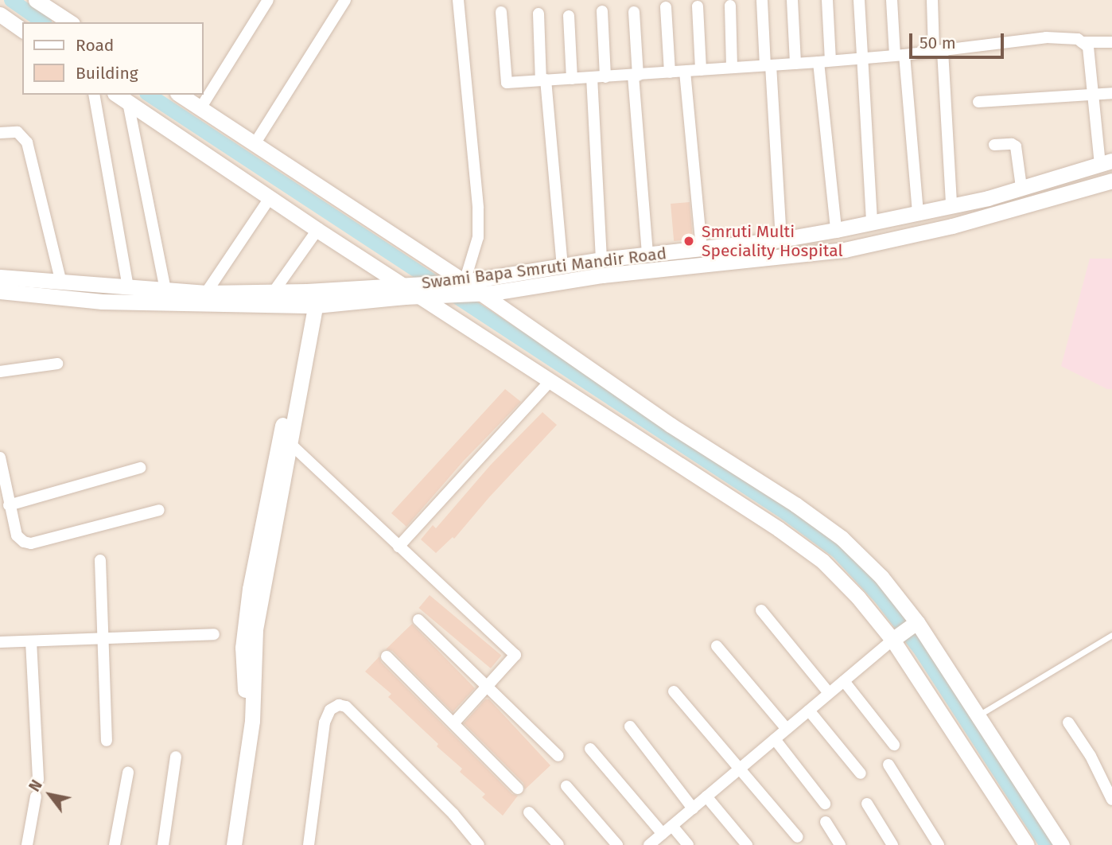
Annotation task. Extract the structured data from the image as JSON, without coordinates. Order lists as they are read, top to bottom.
{
  "streets": {
    "street": ["Swami Bapa Smruti Mandir Road"]
  },
  "places": ["Smruti Multi Speciality Hospital"],
  "legend": ["Road", "Building"],
  "scale_bar": "50 m",
  "north": "top left"
}
